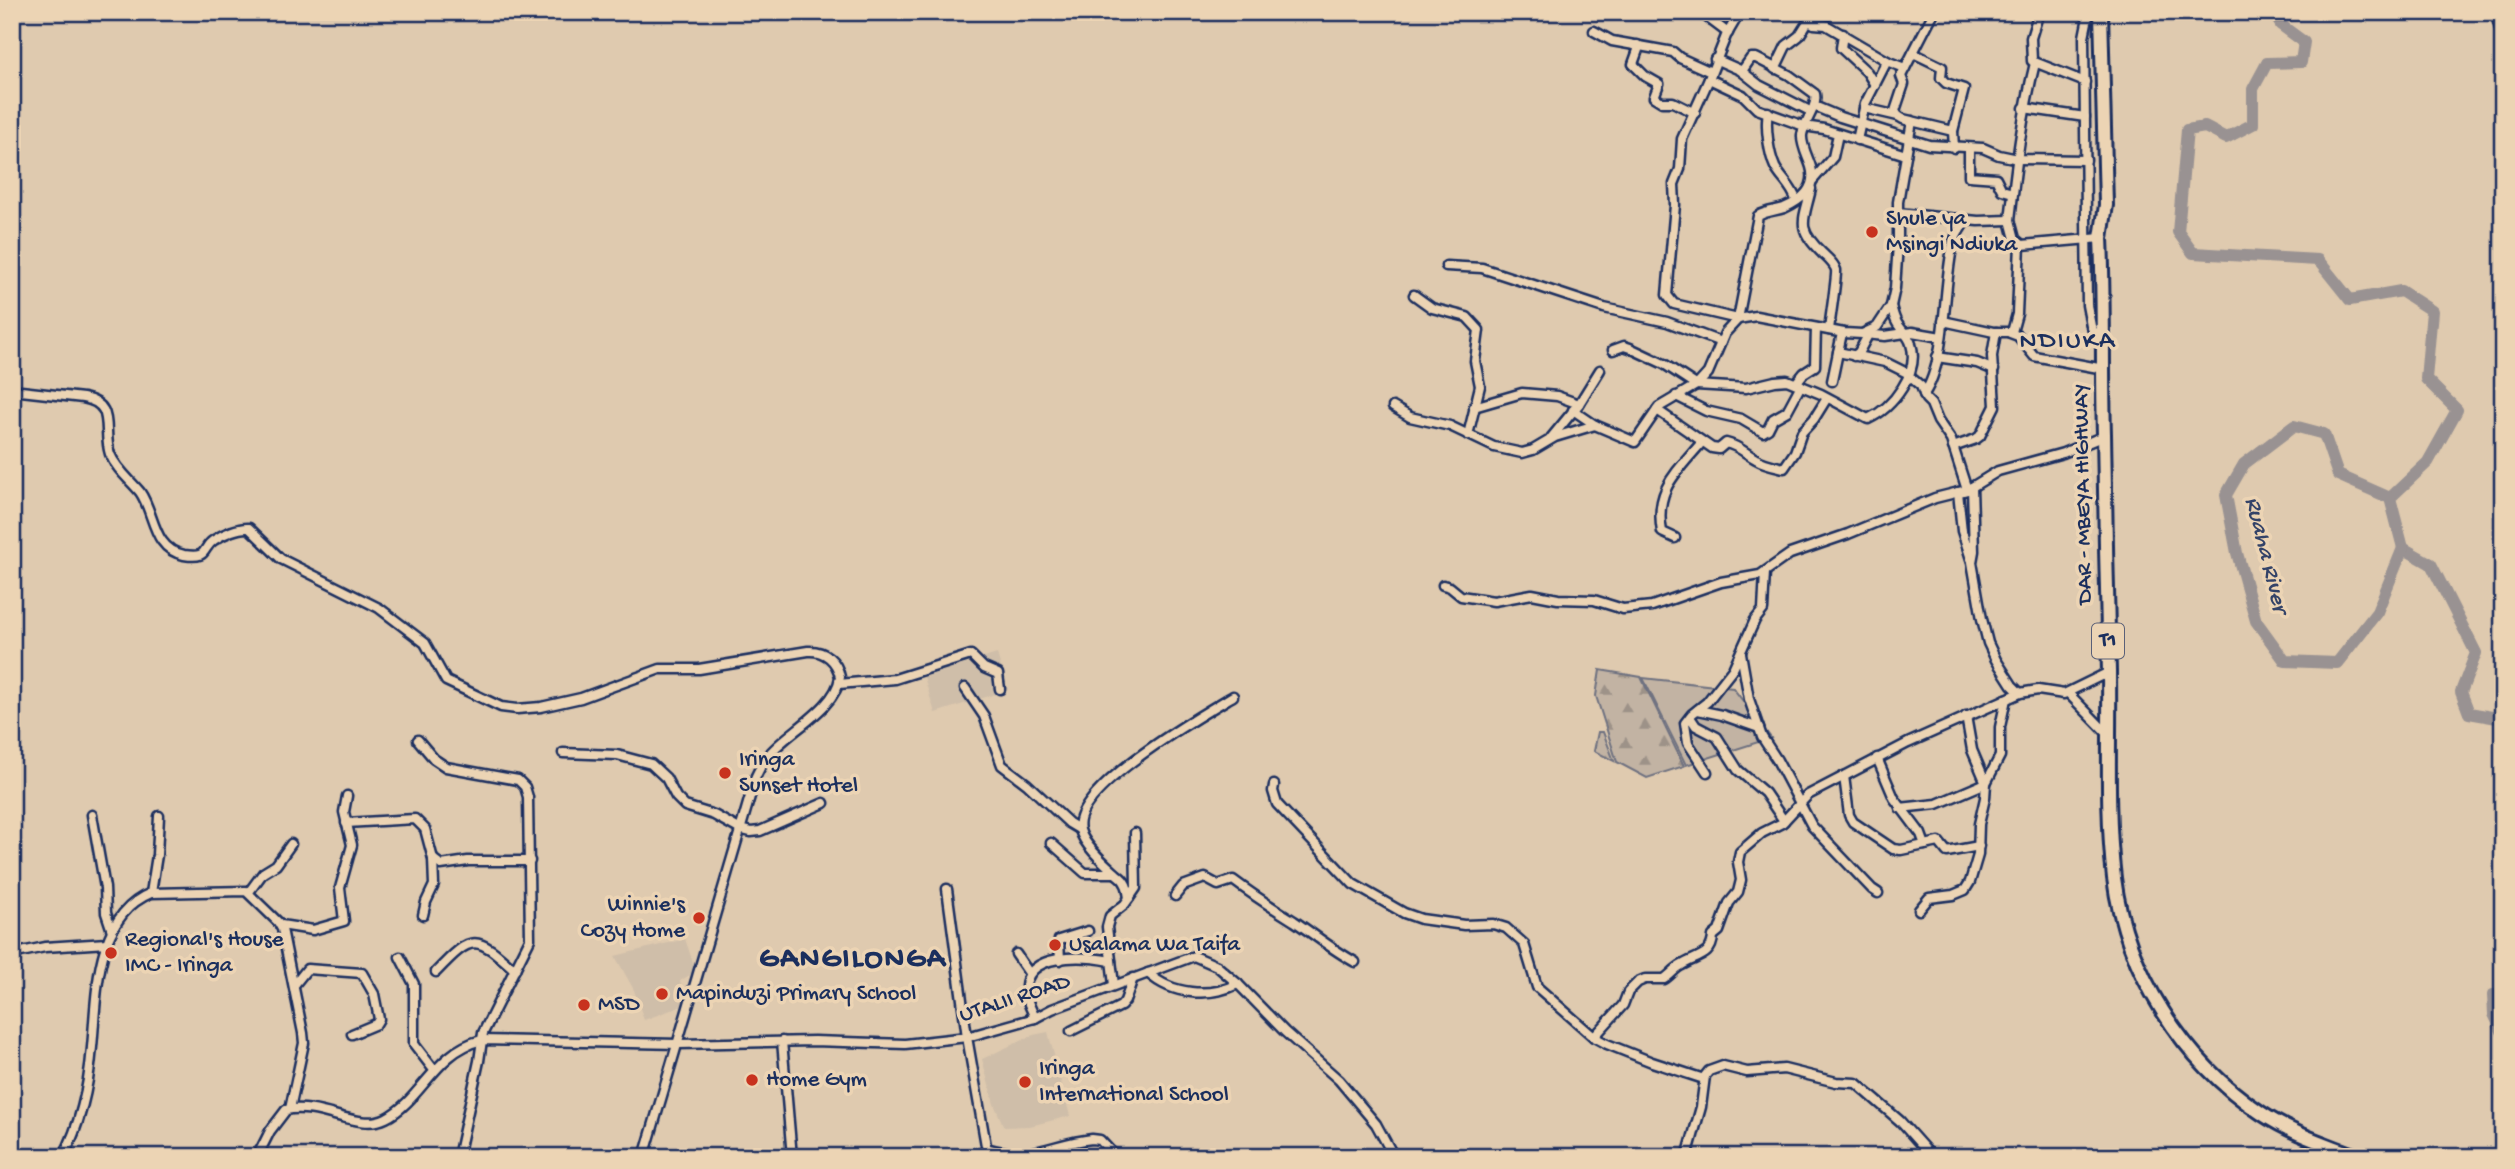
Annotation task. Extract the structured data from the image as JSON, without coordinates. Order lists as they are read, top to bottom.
{
  "streets": {
    "highway": ["DAR - MBEYA HIGHWAY", "T1"],
    "street": ["UTALII ROAD"]
  },
  "districts": ["NDIUKA", "GANGILONGA"],
  "water": ["Ruaha River"],
  "places": [
    "Shule ya Msingi Ndiuka",
    "Iringa Sunset Hotel",
    "Winnie's Cozy Home",
    "Usalama Wa Taifa",
    "Regional's House IMC - Iringa",
    "Mapinduzi Primary School",
    "MSD",
    "Home Gym",
    "Iringa International School"
  ]
}
